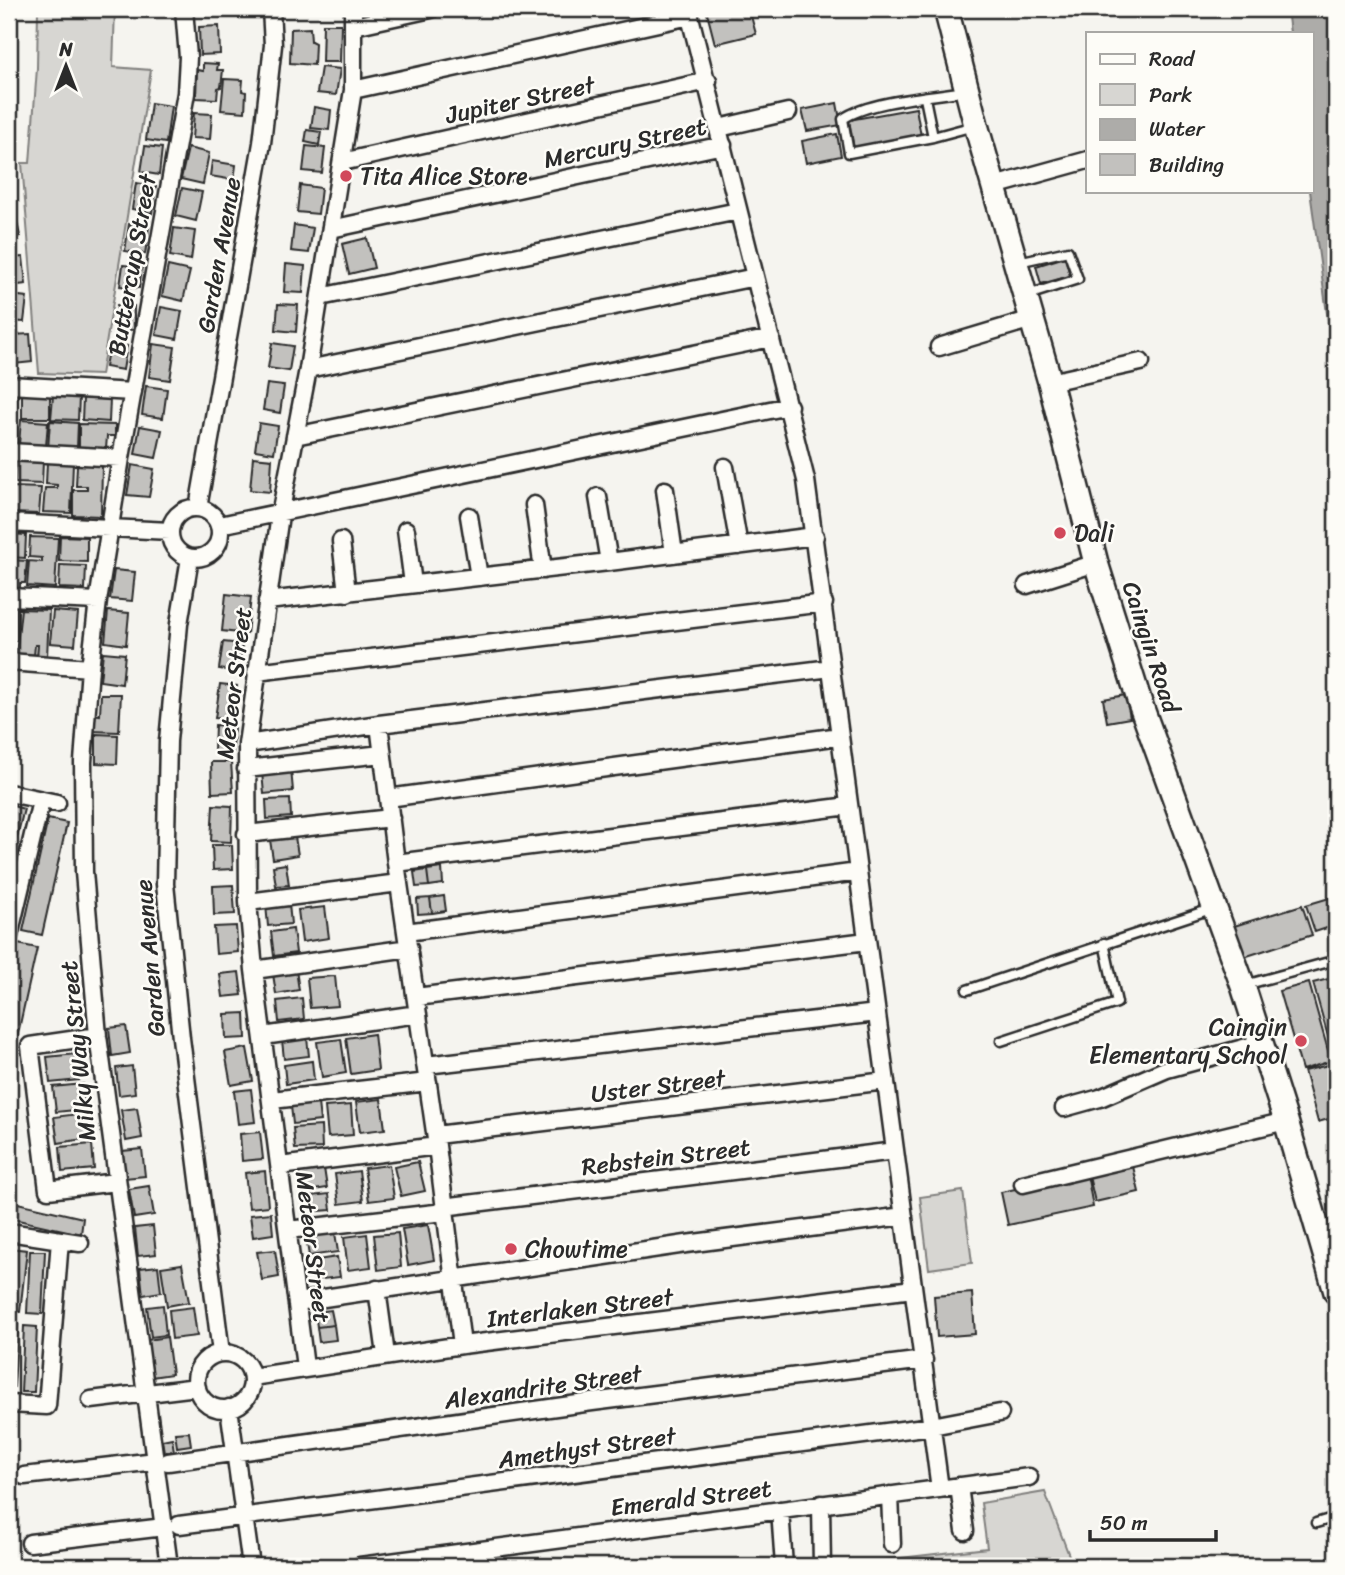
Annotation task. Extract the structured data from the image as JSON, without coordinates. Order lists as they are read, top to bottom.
{
  "streets": {
    "street": [
      "Jupiter Street",
      "Mercury Street",
      "Garden Avenue",
      "Buttercup Street",
      "Caingin Road",
      "Meteor Street",
      "Milky Way Street",
      "Uster Street",
      "Rebstein Street",
      "Interlaken Street",
      "Alexandrite Street",
      "Amethyst Street",
      "Emerald Street"
    ]
  },
  "crossings": [
    ["Jupiter Street", "Meteor Street"],
    ["Mercury Street", "Meteor Street"],
    ["Garden Avenue", "Interlaken Street"],
    ["Buttercup Street", "Milky Way Street"],
    ["Meteor Street", "Uster Street"],
    ["Meteor Street", "Rebstein Street"],
    ["Meteor Street", "Interlaken Street"],
    ["Milky Way Street", "Alexandrite Street"],
    ["Milky Way Street", "Amethyst Street"]
  ],
  "places": [
    "Tita Alice Store",
    "Dali",
    "Caingin Elementary School",
    "Chowtime"
  ],
  "legend": [
    "Road",
    "Park",
    "Water",
    "Building"
  ],
  "scale_bar": "50 m",
  "north": "top"
}
